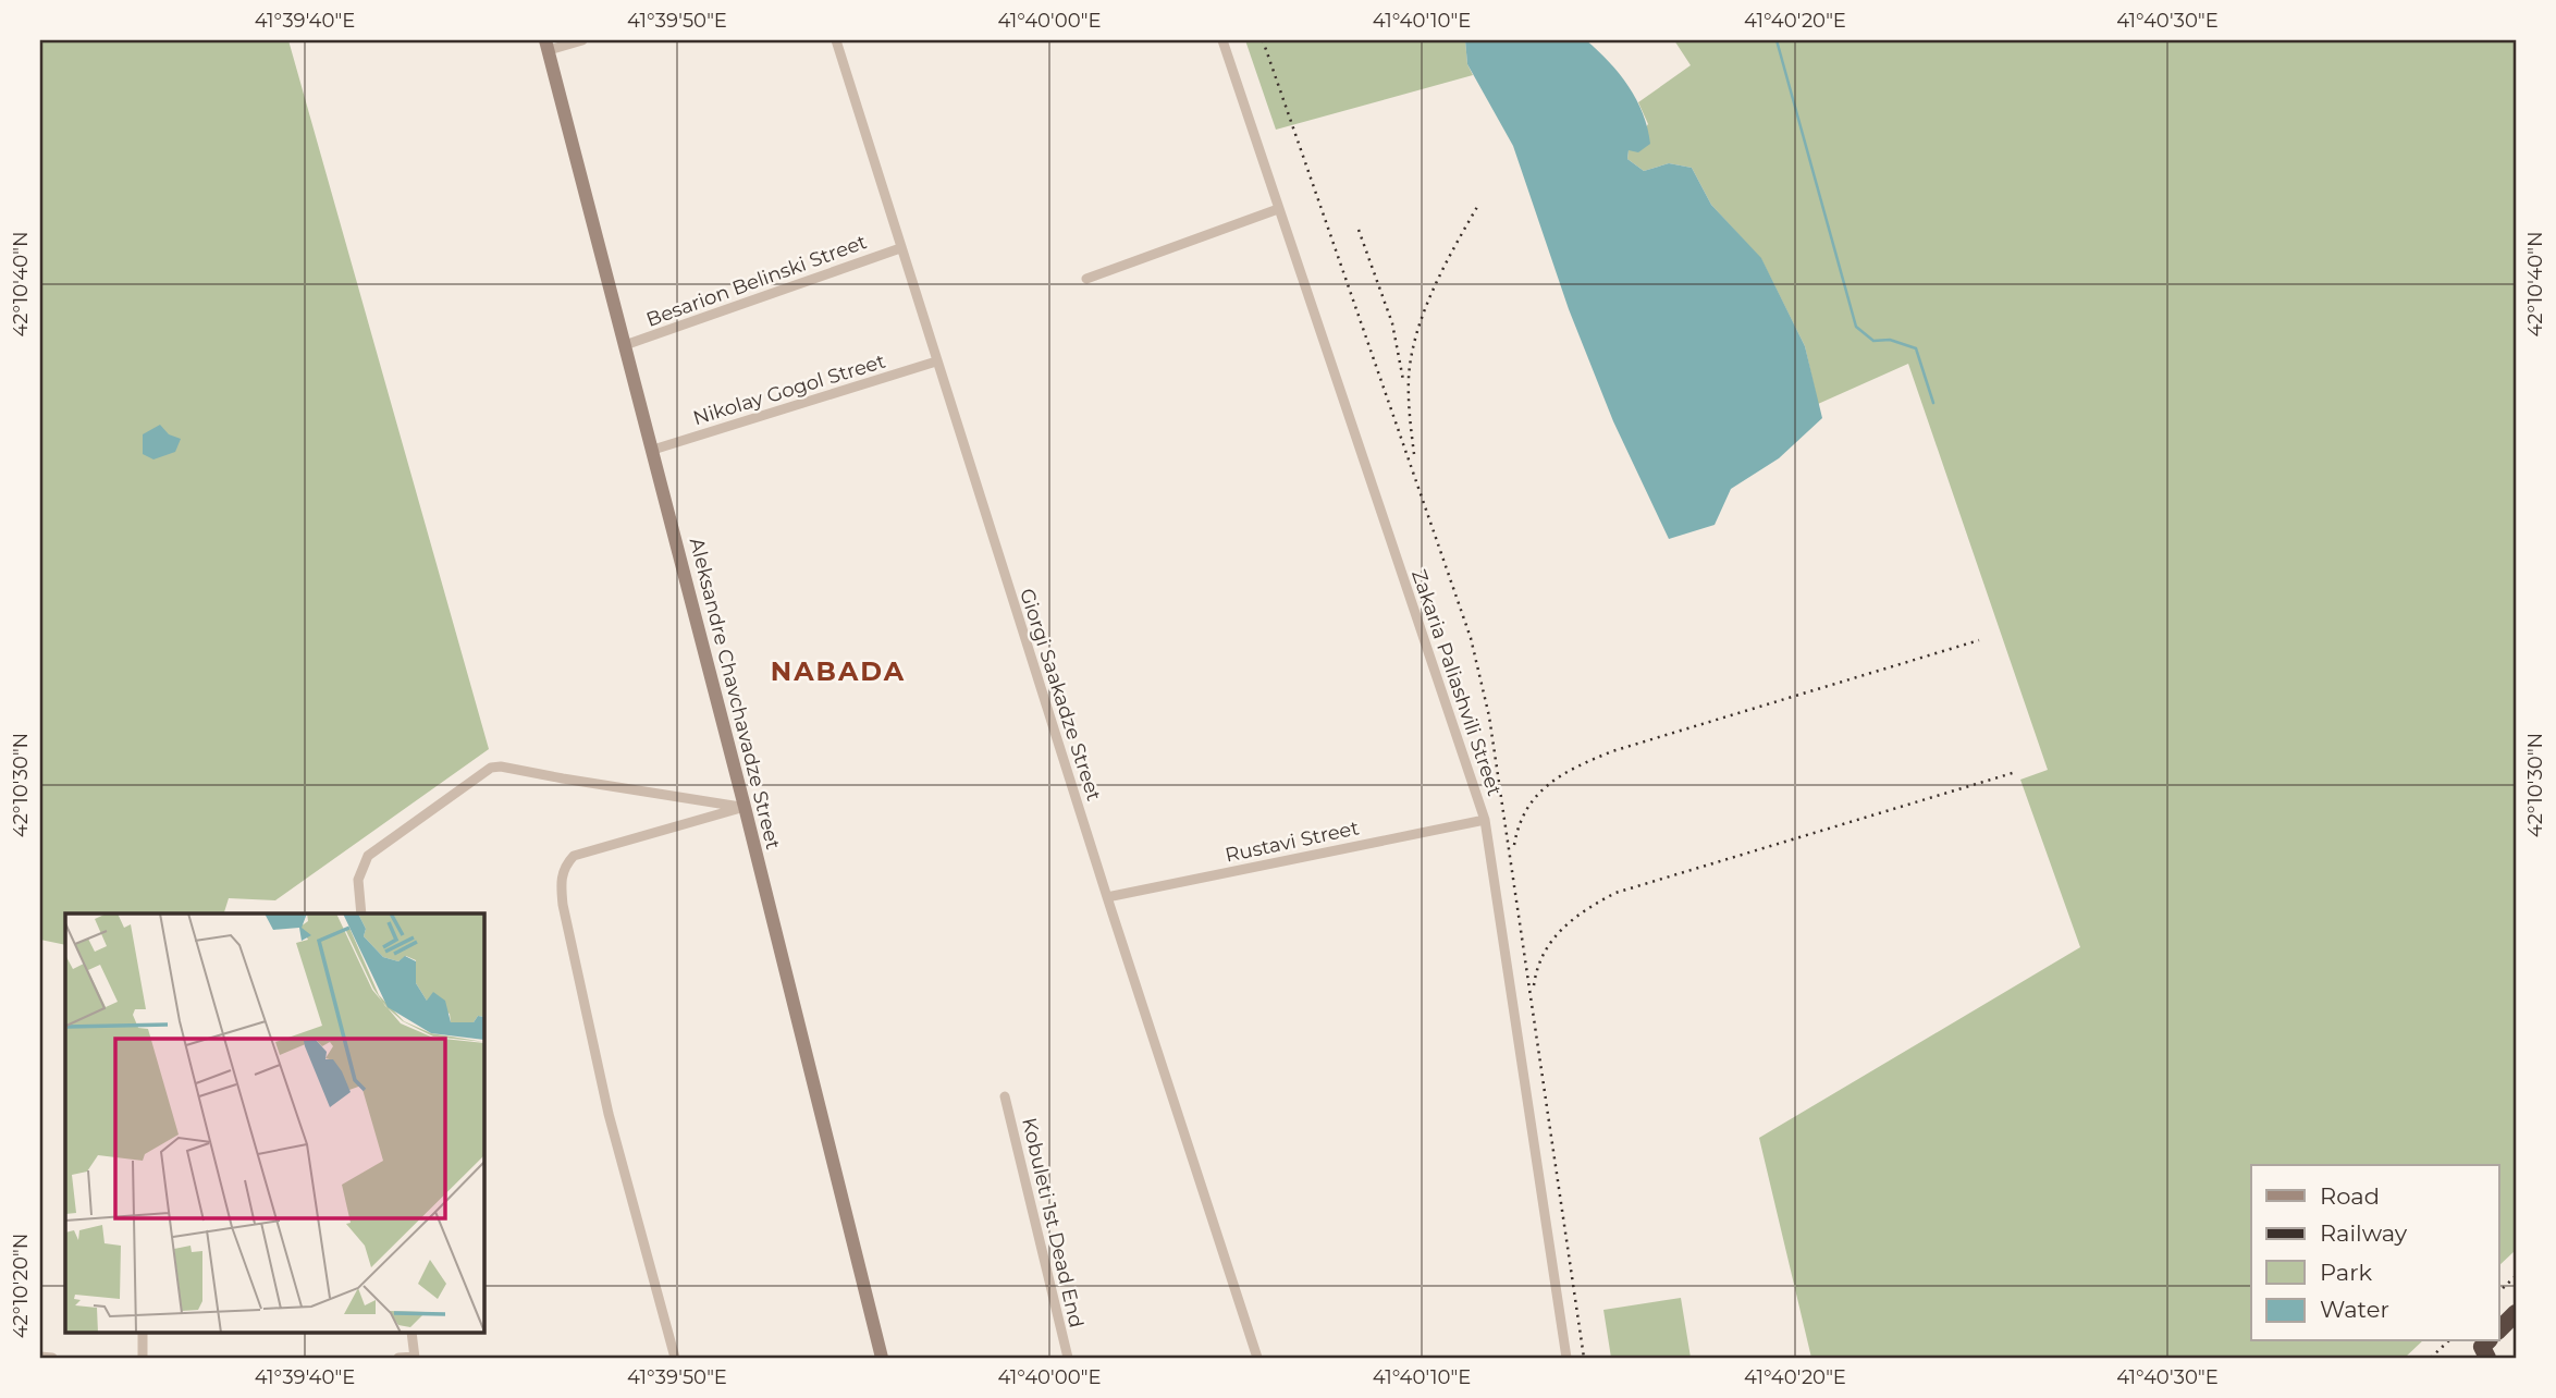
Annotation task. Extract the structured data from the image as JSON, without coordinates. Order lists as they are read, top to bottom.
{
  "streets": {
    "street": [
      "Besarion Belinski Street",
      "Nikolay Gogol Street",
      "Zakaria Paliashvili Street",
      "Aleksandre Chavchavadze Street",
      "Giorgi Saakadze Street",
      "Rustavi Street",
      "Kobuleti 1st Dead End"
    ]
  },
  "crossings": [
    ["Besarion Belinski Street", "Aleksandre Chavchavadze Street"],
    ["Besarion Belinski Street", "Giorgi Saakadze Street"],
    ["Nikolay Gogol Street", "Aleksandre Chavchavadze Street"],
    ["Nikolay Gogol Street", "Giorgi Saakadze Street"],
    ["Zakaria Paliashvili Street", "Rustavi Street"],
    ["Giorgi Saakadze Street", "Rustavi Street"]
  ],
  "districts": ["NABADA"],
  "legend": [
    "Road",
    "Railway",
    "Park",
    "Water"
  ],
  "coordinates": [
    "41°39'40\"E",
    "41°39'50\"E",
    "41°40'00\"E",
    "41°40'10\"E",
    "41°40'20\"E",
    "41°40'30\"E",
    "42°10'40\"N",
    "42°10'30\"N",
    "42°10'20\"N"
  ]
}
